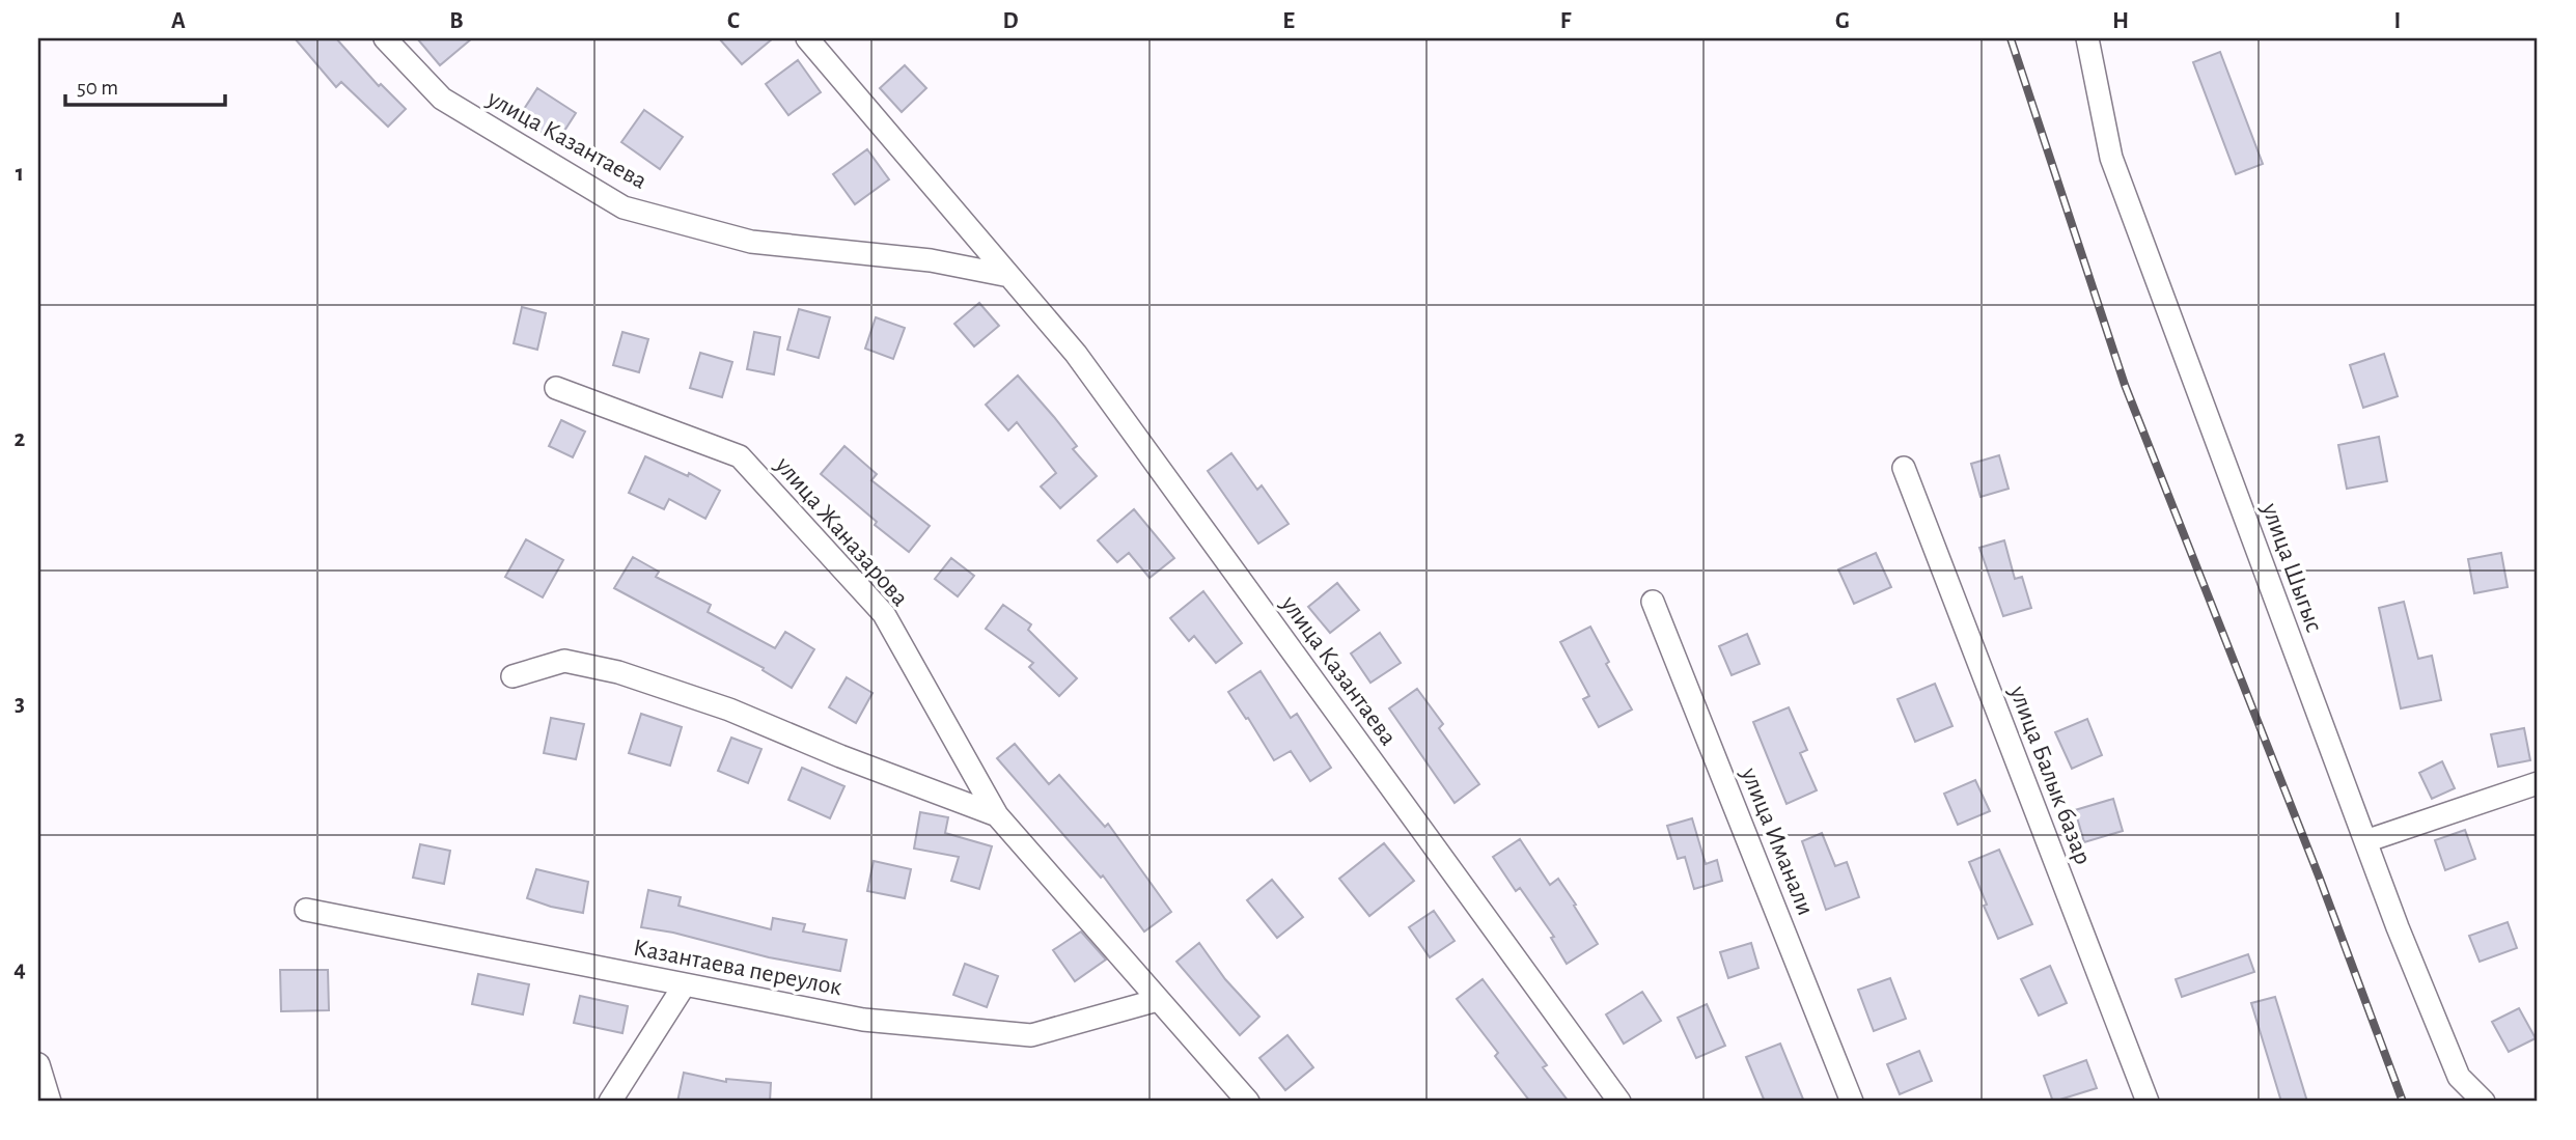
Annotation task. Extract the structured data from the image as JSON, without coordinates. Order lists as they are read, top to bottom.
{
  "streets": {
    "street": [
      "улица Казантаева",
      "улица Жаназарова",
      "улица Шыгыс",
      "улица Балык базар",
      "улица Иманали",
      "Казантаева переулок"
    ]
  },
  "crossings": [
    ["улица Жаназарова", "Казантаева переулок"]
  ],
  "scale_bar": "50 m",
  "grid": {
    "columns": [
      "A",
      "B",
      "C",
      "D",
      "E",
      "F",
      "G",
      "H",
      "I"
    ],
    "rows": [
      "1",
      "2",
      "3",
      "4"
    ]
  }
}
